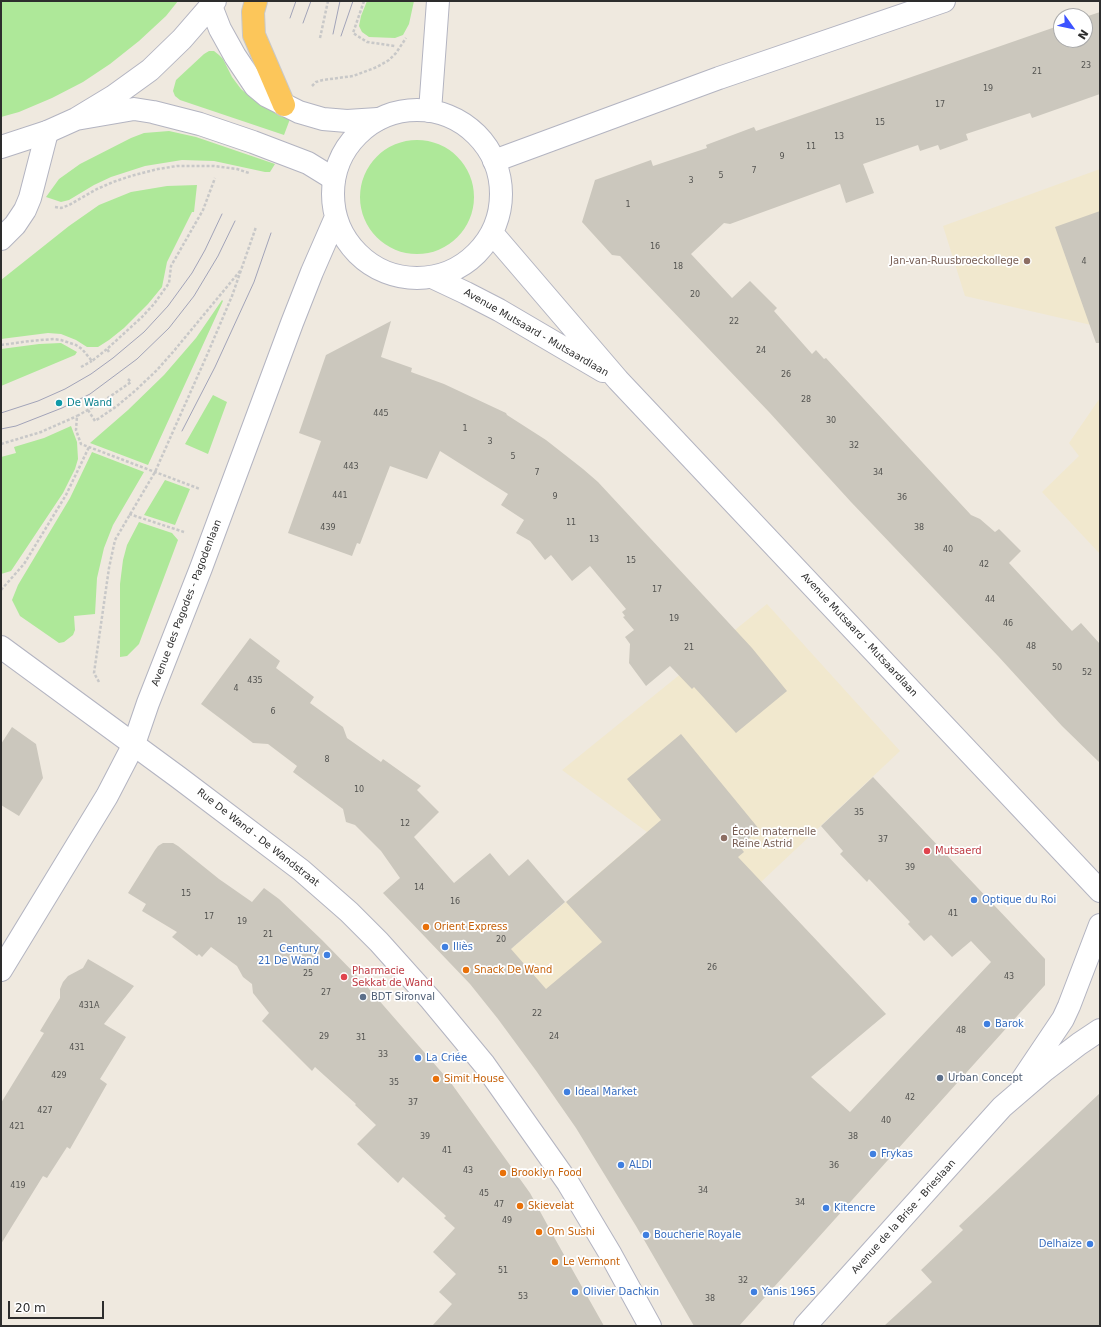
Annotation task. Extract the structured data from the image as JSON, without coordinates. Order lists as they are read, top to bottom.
{
  "streets": {
    "street": [
      "Avenue Mutsaard - Mutsaardlaan",
      "Avenue des Pagodes - Pagodenlaan",
      "Rue De Wand - De Wandstraat",
      "Avenue de la Brise - Brieslaan"
    ]
  },
  "crossings": [
    ["Avenue des Pagodes - Pagodenlaan", "Rue De Wand - De Wandstraat"]
  ],
  "places": [
    "Jan-van-Ruusbroeckollege",
    "De Wand",
    "École maternelle Reine Astrid",
    "Mutsaerd",
    "Optique du Roi",
    "Orient Express",
    "Iliès",
    "Century 21 De Wand",
    "Snack De Wand",
    "Pharmacie Sekkat de Wand",
    "BDT Sironval",
    "Barok",
    "La Criée",
    "Urban Concept",
    "Simit House",
    "Ideal Market",
    "Frykas",
    "ALDI",
    "Brooklyn Food",
    "Skievelat",
    "Kitencre",
    "Om Sushi",
    "Boucherie Royale",
    "Delhaize",
    "Le Vermont",
    "Olivier Dachkin",
    "Yanis 1965"
  ],
  "house_numbers": [
    "23",
    "21",
    "19",
    "17",
    "15",
    "13",
    "11",
    "9",
    "7",
    "5",
    "3",
    "1",
    "16",
    "4",
    "18",
    "20",
    "22",
    "24",
    "26",
    "28",
    "445",
    "30",
    "1",
    "3",
    "32",
    "5",
    "443",
    "7",
    "34",
    "441",
    "9",
    "36",
    "11",
    "439",
    "38",
    "13",
    "40",
    "15",
    "42",
    "17",
    "44",
    "19",
    "46",
    "48",
    "21",
    "50",
    "52",
    "435",
    "4",
    "6",
    "8",
    "10",
    "35",
    "12",
    "37",
    "39",
    "14",
    "15",
    "16",
    "41",
    "17",
    "19",
    "21",
    "20",
    "26",
    "25",
    "43",
    "27",
    "431A",
    "22",
    "48",
    "29",
    "24",
    "31",
    "431",
    "33",
    "429",
    "35",
    "42",
    "37",
    "427",
    "40",
    "421",
    "39",
    "38",
    "41",
    "36",
    "43",
    "419",
    "34",
    "45",
    "34",
    "47",
    "49",
    "51",
    "32",
    "53",
    "38"
  ],
  "scale_bar": "20 m",
  "north": "bottom right"
}
